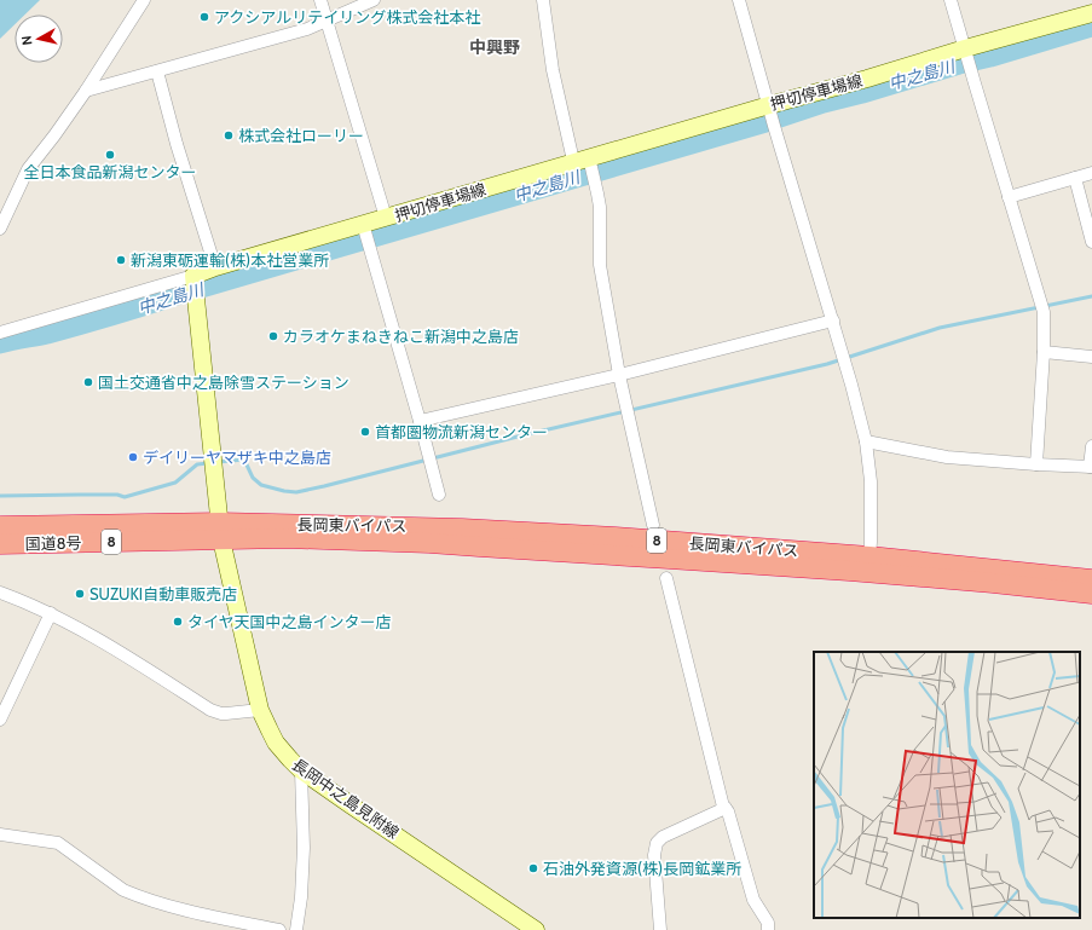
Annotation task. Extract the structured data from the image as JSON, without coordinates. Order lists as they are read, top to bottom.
{
  "streets": {
    "highway": ["長岡東バイパス", "8", "国道8号"],
    "main road": ["押切停車場線", "長岡中之島見附線"]
  },
  "crossings": [
    ["長岡東バイパス", "国道8号"],
    ["長岡東バイパス", "長岡中之島見附線"],
    ["国道8号", "長岡中之島見附線"]
  ],
  "districts": ["中興野"],
  "water": ["中之島川"],
  "places": [
    "アクシアルリテイリング株式会社本社",
    "株式会社ローリー",
    "全日本食品新潟センター",
    "新潟東砺運輸(株)本社営業所",
    "カラオケまねきねこ新潟中之島店",
    "国土交通省中之島除雪ステーション",
    "首都圏物流新潟センター",
    "デイリーヤマザキ中之島店",
    "SUZUKI自動車販売店",
    "タイヤ天国中之島インター店",
    "石油外発資源(株)長岡鉱業所"
  ],
  "north": "left"
}
